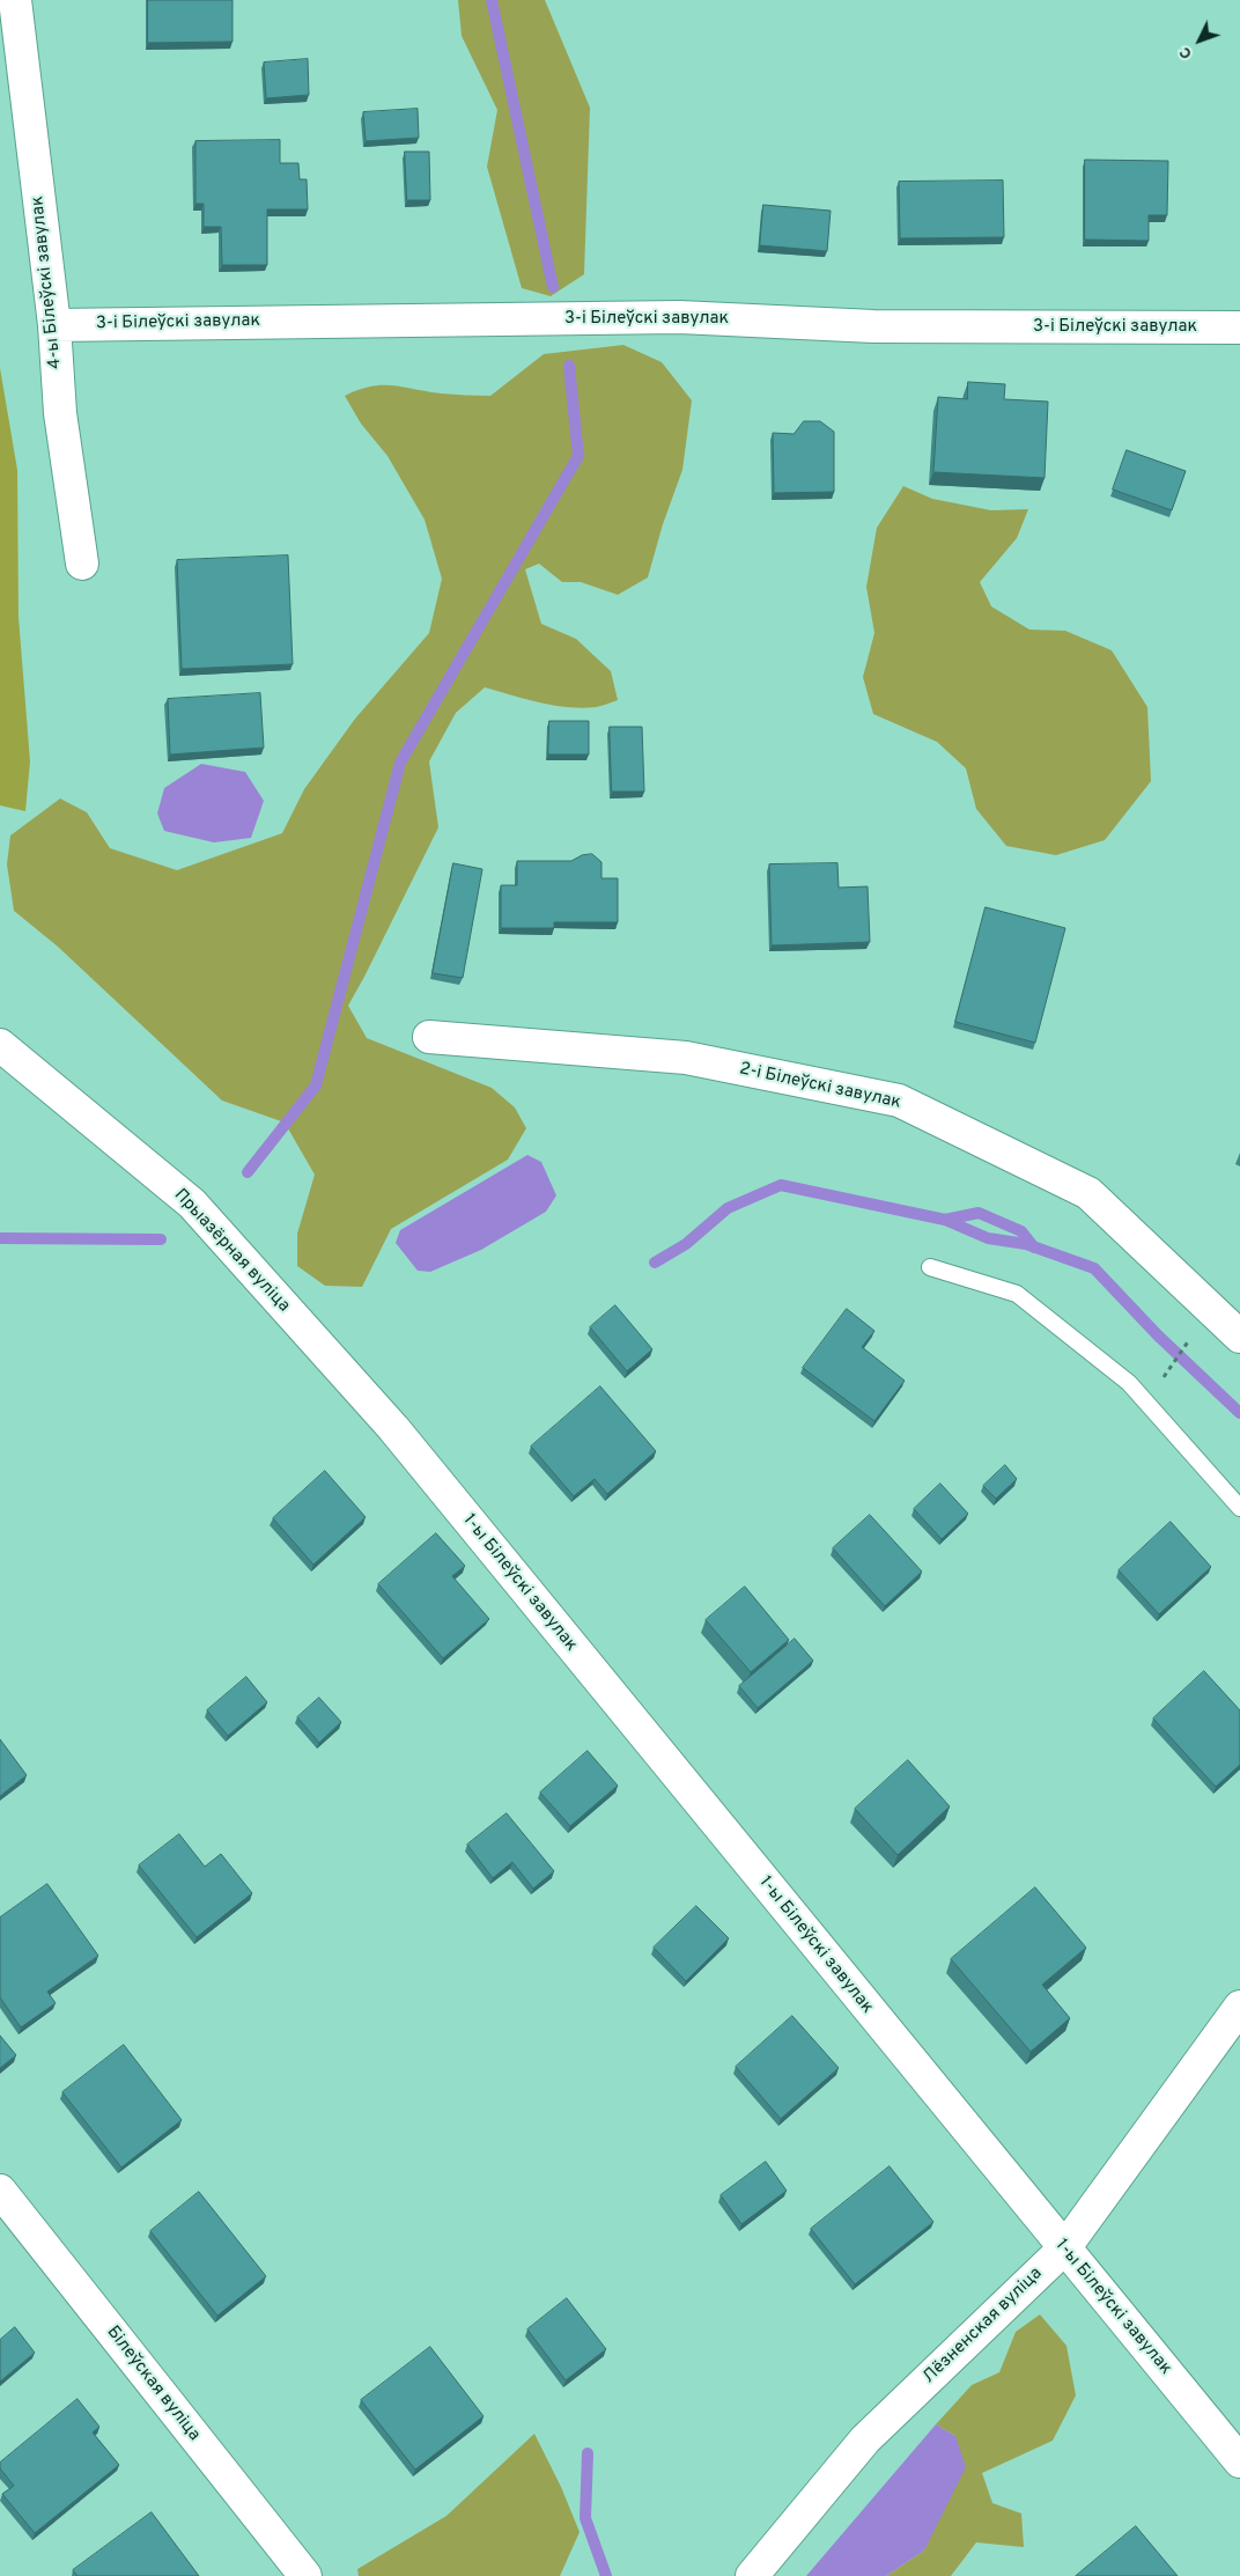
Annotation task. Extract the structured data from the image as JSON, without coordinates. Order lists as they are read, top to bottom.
{
  "streets": {
    "street": [
      "4-ы Білеўскі завулак",
      "3-і Білеўскі завулак",
      "2-і Білеўскі завулак",
      "Прыазёрная вуліца",
      "1-ы Білеўскі завулак",
      "Лёзненская вуліца",
      "Білеўская вуліца"
    ]
  },
  "crossings": [
    ["4-ы Білеўскі завулак", "3-і Білеўскі завулак"],
    ["Прыазёрная вуліца", "1-ы Білеўскі завулак"],
    ["1-ы Білеўскі завулак", "Лёзненская вуліца"]
  ],
  "north": "bottom left"
}
